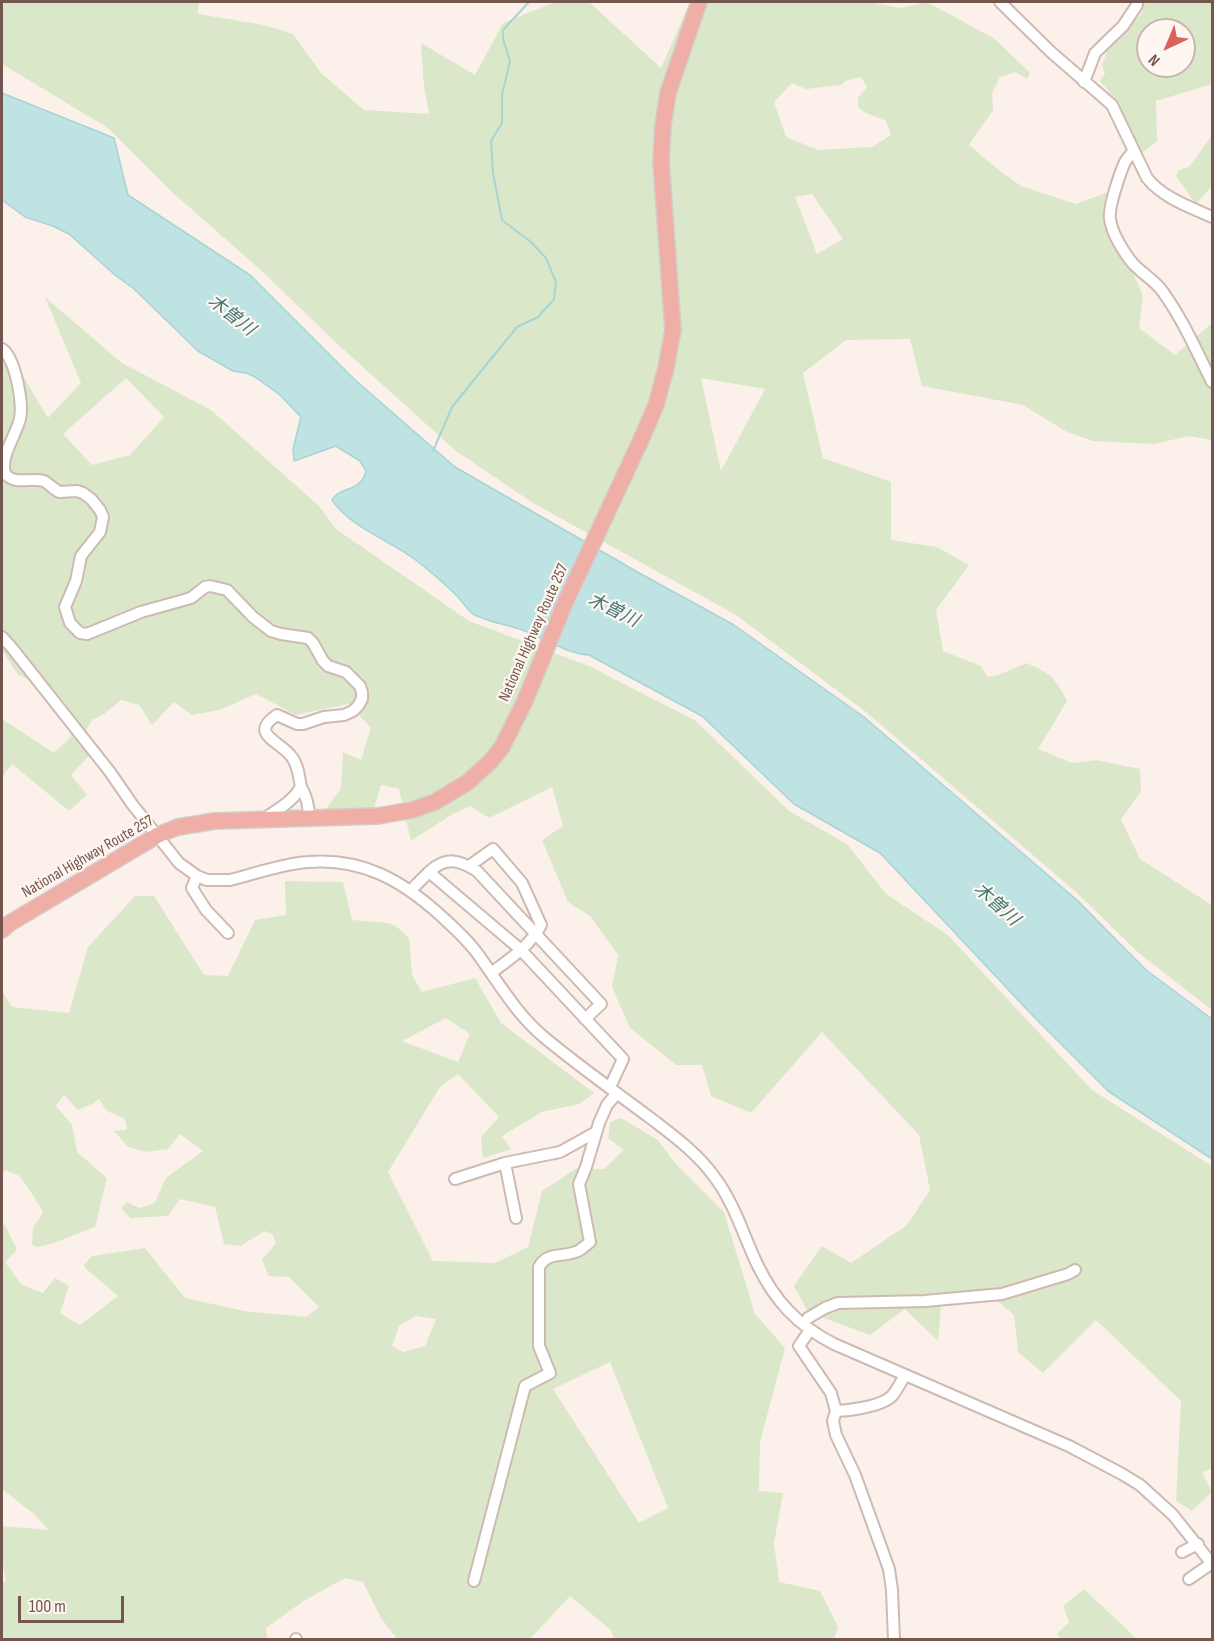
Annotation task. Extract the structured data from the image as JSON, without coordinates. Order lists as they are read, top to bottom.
{
  "streets": {
    "highway": ["National Highway Route 257"]
  },
  "water": ["木曽川"],
  "scale_bar": "100 m",
  "north": "bottom left"
}
